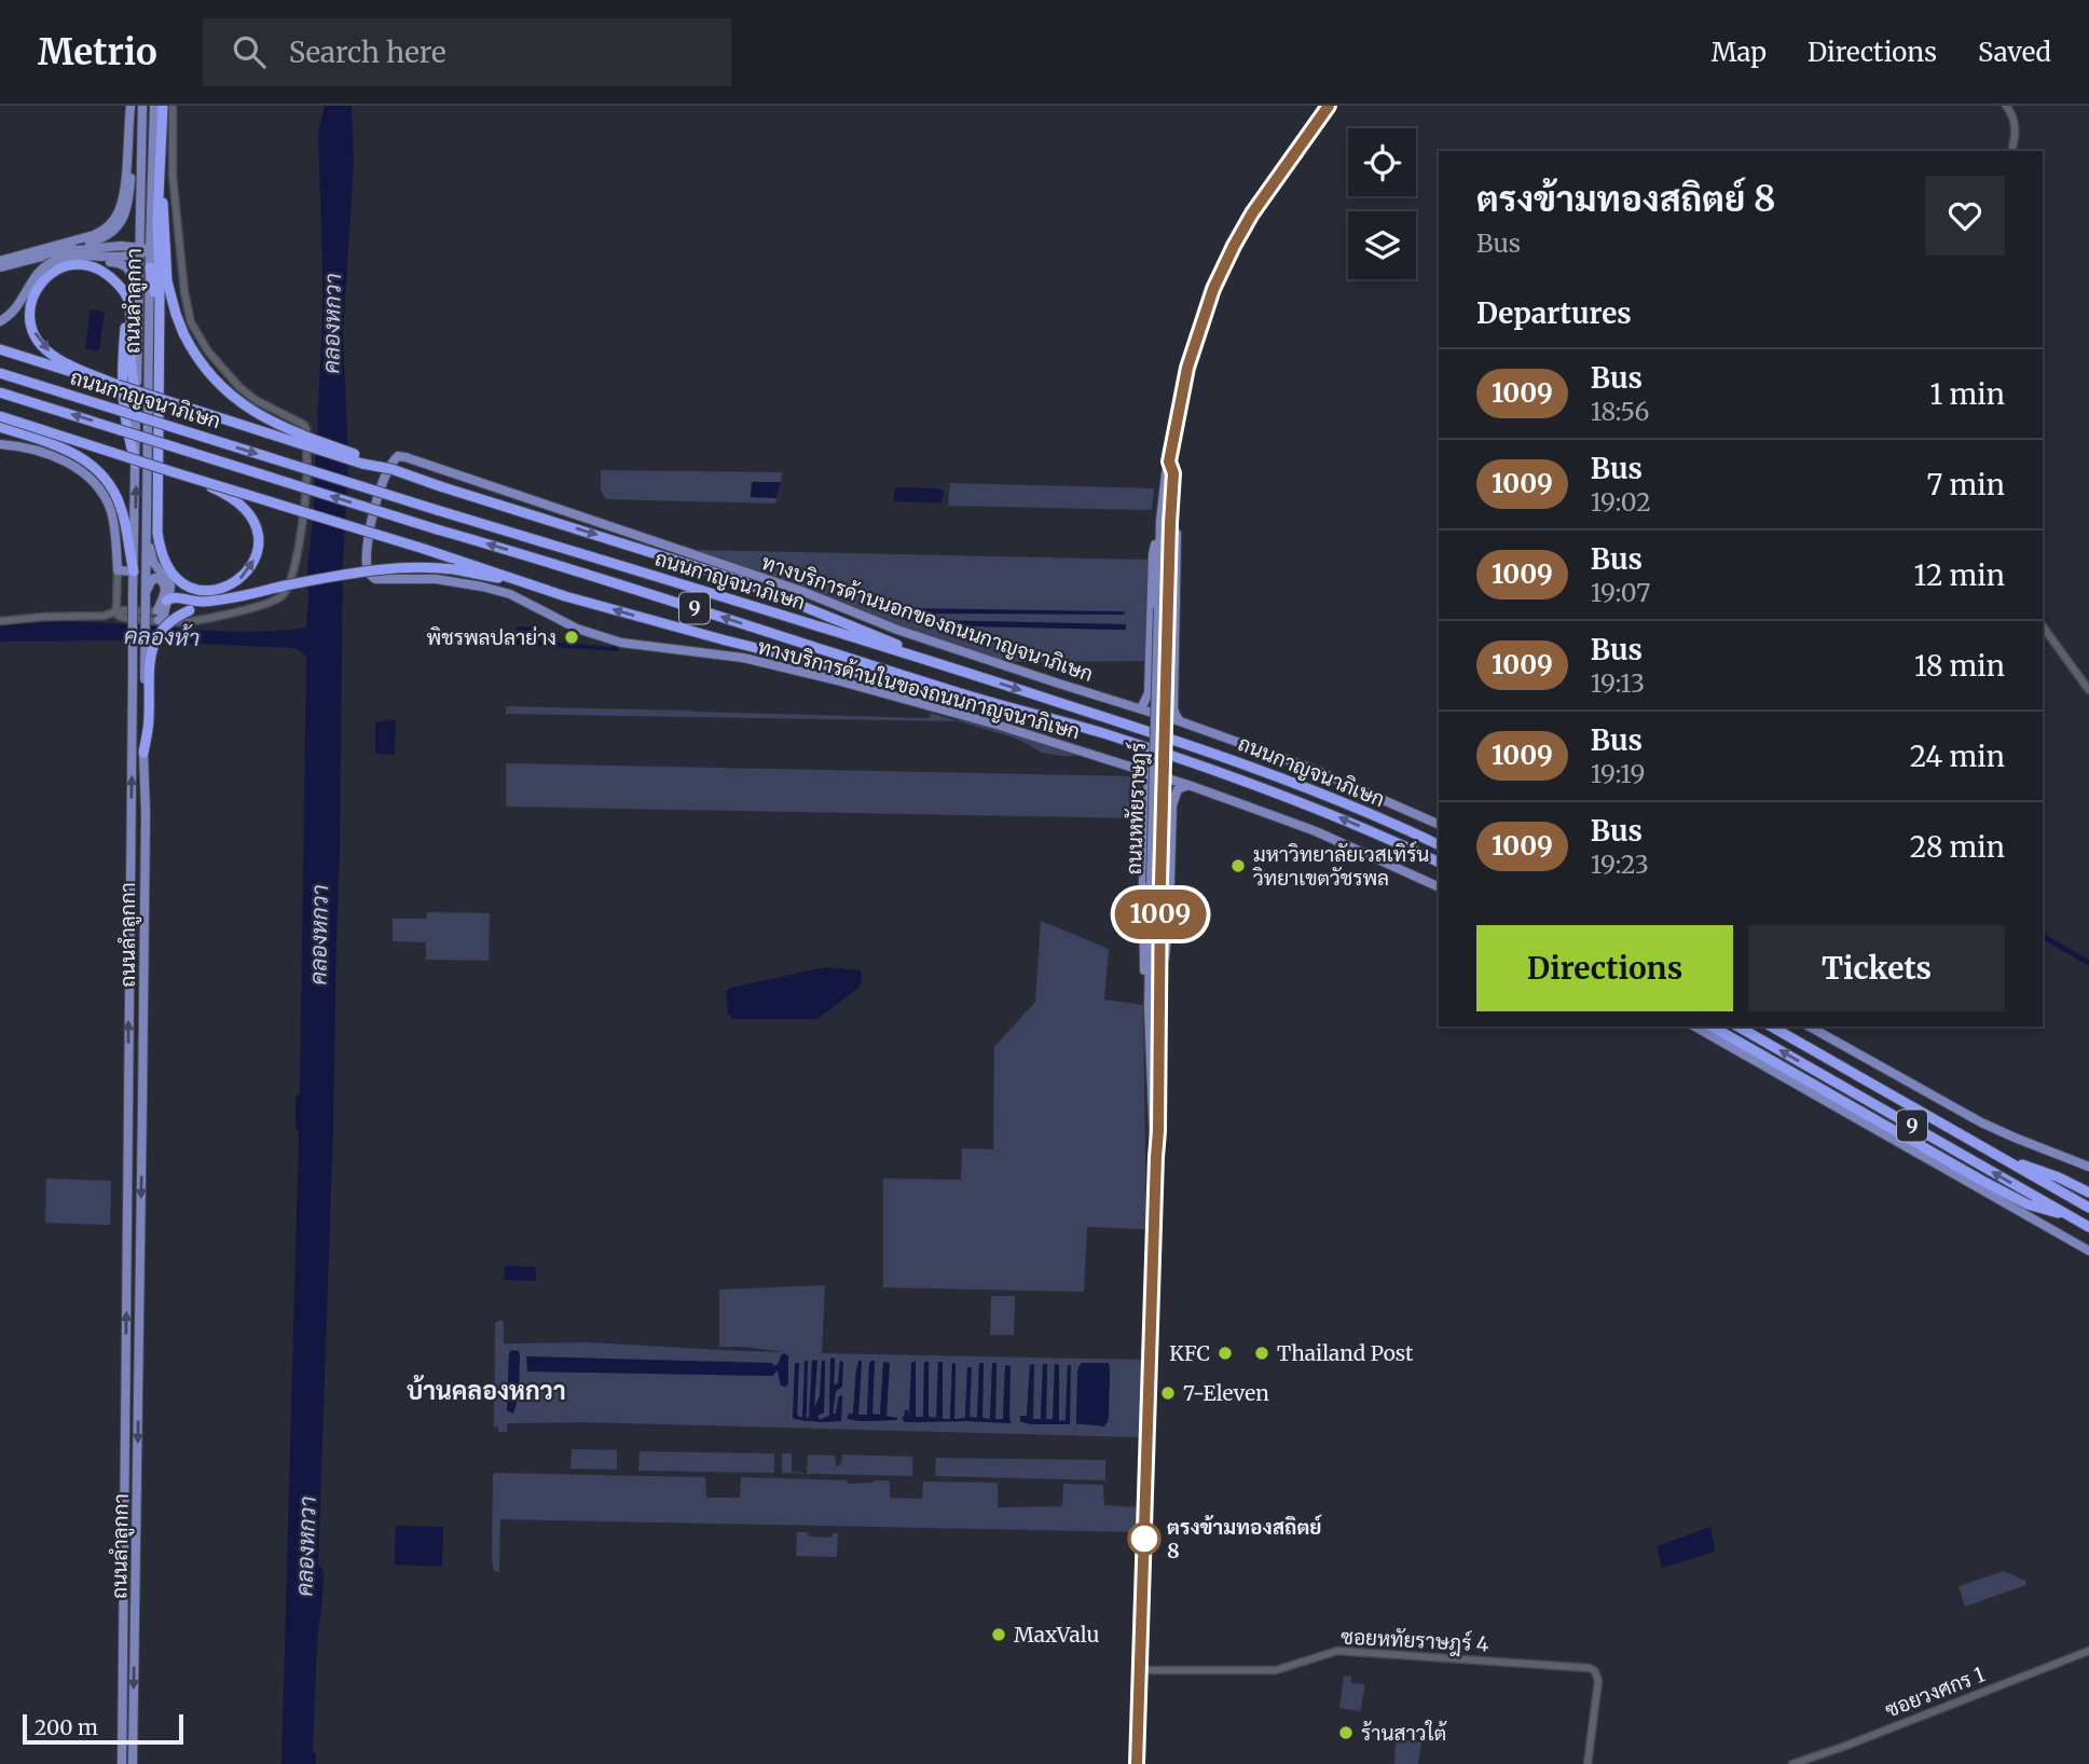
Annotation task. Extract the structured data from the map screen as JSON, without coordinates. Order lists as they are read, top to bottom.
{
  "streets": {
    "highway": ["ถนนกาญจนาภิเษก", "9"],
    "main road": [
      "ถนนลำลูกกา",
      "ทางบริการด้านนอกของถนนกาญจนาภิเษก",
      "ทางบริการด้านในของถนนกาญจนาภิเษก",
      "ถนนหทัยราษฎร์"
    ],
    "street": ["ซอยหทัยราษฎร์ 4", "ซอยวงศกร 1"]
  },
  "crossings": [
    ["ทางบริการด้านนอกของถนนกาญจนาภิเษก", "ทางบริการด้านในของถนนกาญจนาภิเษก"],
    ["ถนนหทัยราษฎร์", "ซอยหทัยราษฎร์ 4"]
  ],
  "districts": ["บ้านคลองหกวา"],
  "water": ["คลองหกวา", "คลองห้า"],
  "places": [
    "พิชรพลปลาย่าง",
    "มหาวิทยาลัยเวสเทิร์น วิทยาเขตวัชรพล",
    "KFC",
    "Thailand Post",
    "7-Eleven",
    "ตรงข้ามทองสถิตย์ 8",
    "MaxValu",
    "ร้านสาวใต้"
  ],
  "lines": ["bus line 1009"],
  "scale_bar": "200 m",
  "page": {
    "header": "Metrio",
    "search": "Search here",
    "nav": ["Map", "Directions", "Saved"],
    "on_map": "1009",
    "heading": [
      ["ตรงข้ามทองสถิตย์ 8", "Bus"],
      "Departures"
    ],
    "list": [
      {
        "mark": "1009",
        "name": "Bus",
        "note": "18:56",
        "value": "1 min"
      },
      {
        "mark": "1009",
        "name": "Bus",
        "note": "19:02",
        "value": "7 min"
      },
      {
        "mark": "1009",
        "name": "Bus",
        "note": "19:07",
        "value": "12 min"
      },
      {
        "mark": "1009",
        "name": "Bus",
        "note": "19:13",
        "value": "18 min"
      },
      {
        "mark": "1009",
        "name": "Bus",
        "note": "19:19",
        "value": "24 min"
      },
      {
        "mark": "1009",
        "name": "Bus",
        "note": "19:23",
        "value": "28 min"
      }
    ],
    "buttons": ["Directions", "Tickets"],
    "scale": "200 m"
  }
}
